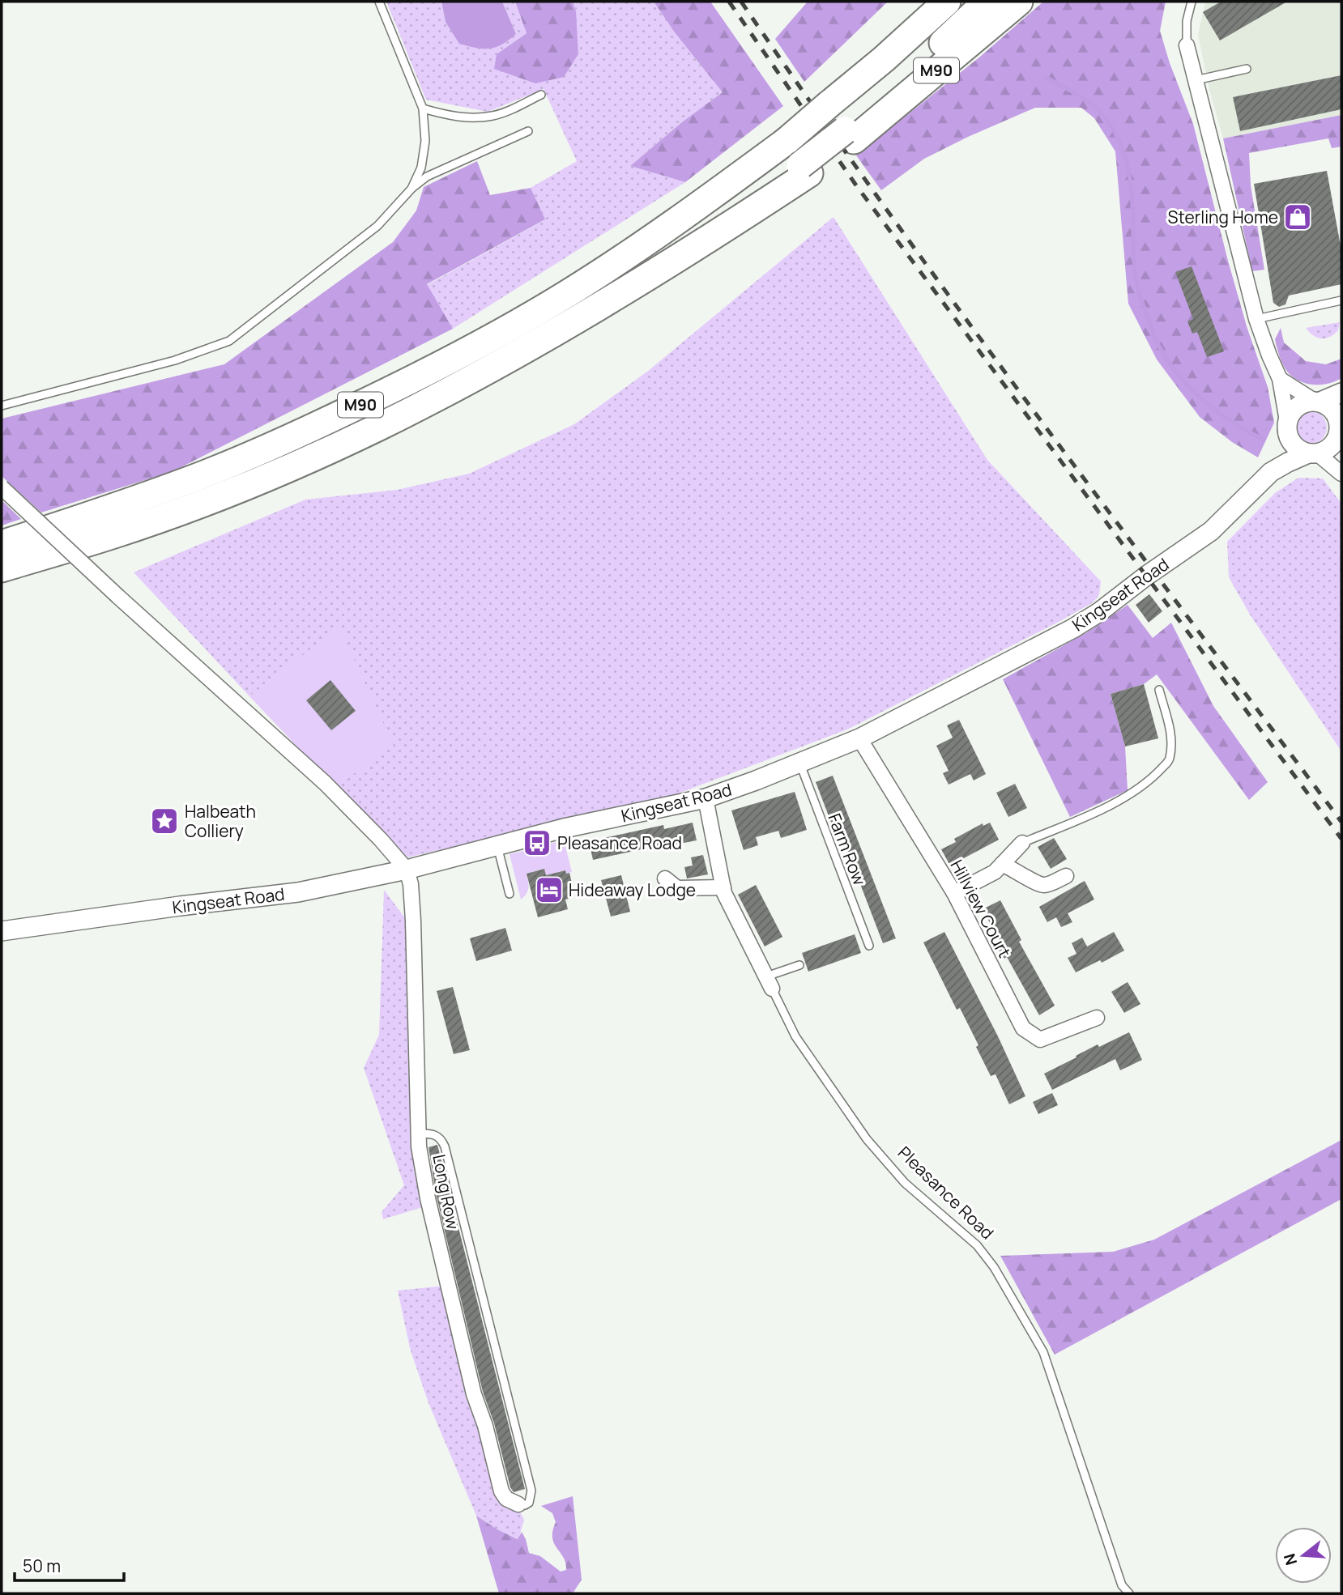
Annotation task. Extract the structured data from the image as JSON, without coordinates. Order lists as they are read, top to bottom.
{
  "streets": {
    "highway": ["M90"],
    "street": [
      "Kingseat Road",
      "Hillview Court",
      "Long Row",
      "Pleasance Road"
    ],
    "lane": ["Farm Row"]
  },
  "crossings": [
    ["Kingseat Road", "Farm Row"],
    ["Kingseat Road", "Hillview Court"],
    ["Kingseat Road", "Long Row"],
    ["Kingseat Road", "Pleasance Road"]
  ],
  "places": {
    "shop": ["Sterling Home"],
    "place": ["Halbeath Colliery"],
    "bus stop": ["Pleasance Road"],
    "hotel": ["Hideaway Lodge"]
  },
  "scale_bar": "50 m",
  "north": "left"
}
